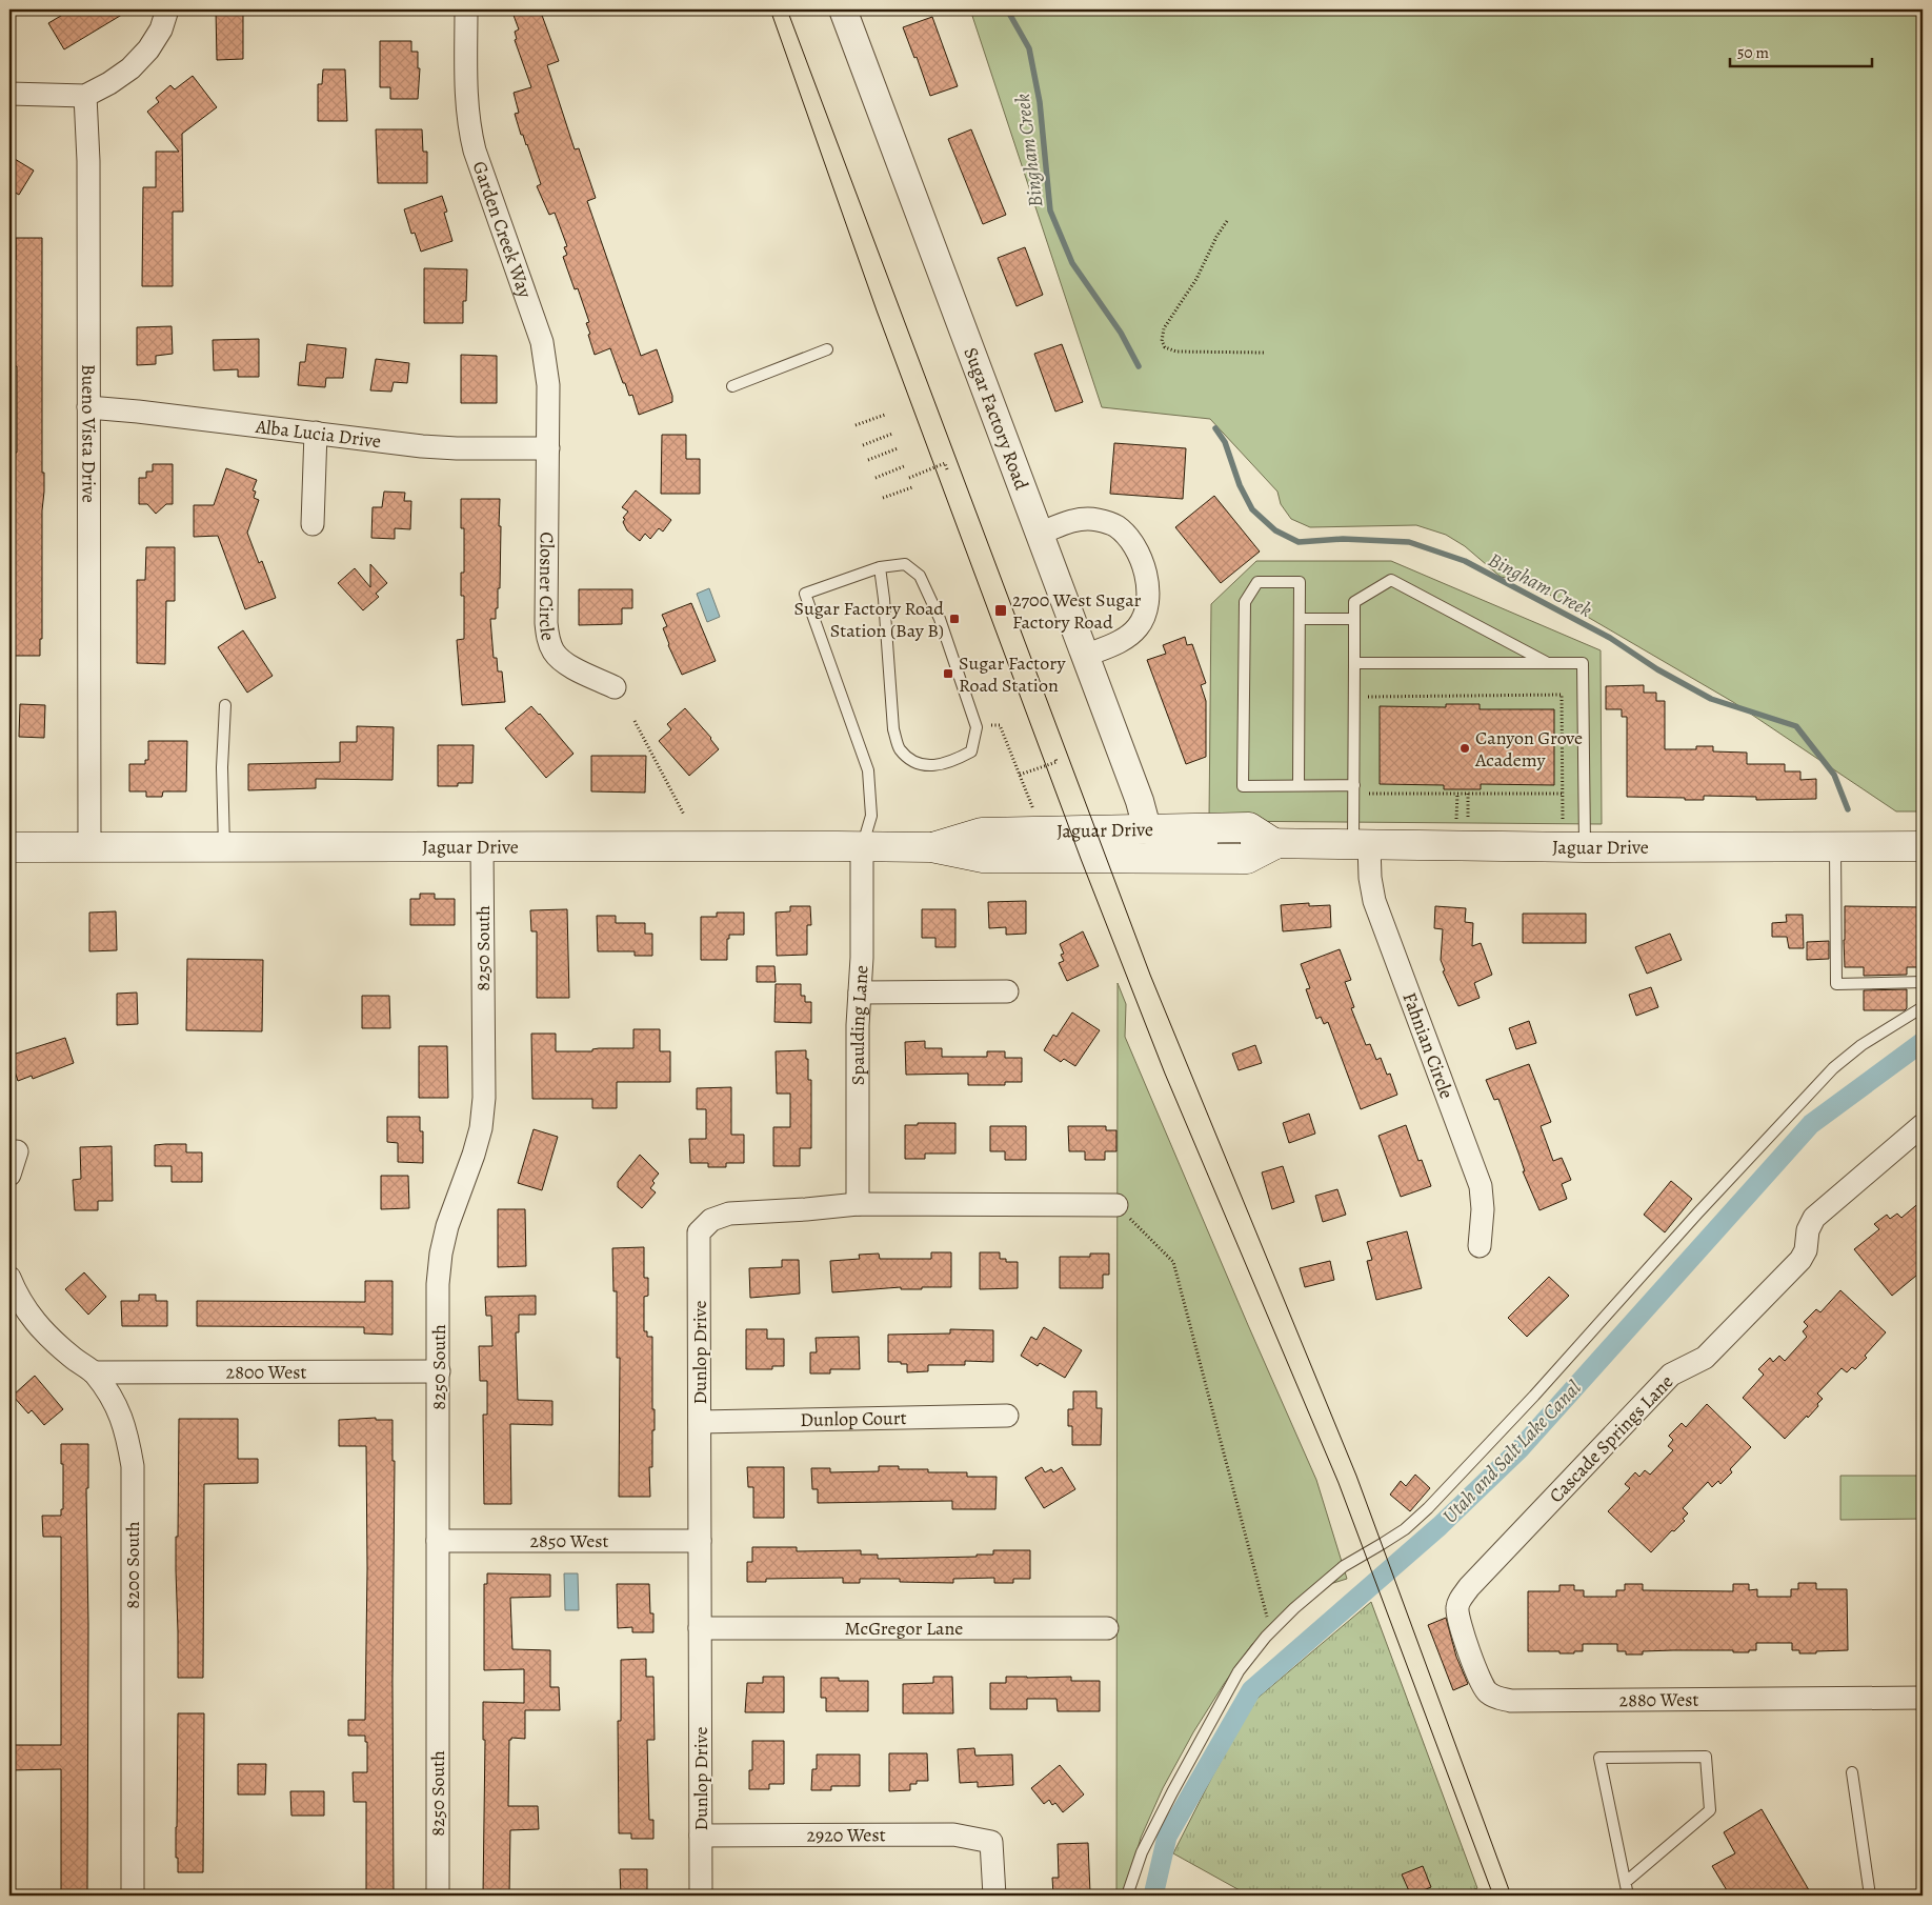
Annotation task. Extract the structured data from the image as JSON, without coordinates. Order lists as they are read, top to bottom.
{
  "streets": {
    "main road": ["Jaguar Drive"],
    "street": [
      "Garden Creek Way",
      "Sugar Factory Road",
      "Bueno Vista Drive",
      "Alba Lucia Drive",
      "Closner Circle",
      "8250 South",
      "Spaulding Lane",
      "Fahnian Circle",
      "Dunlop Drive",
      "2800 West",
      "Dunlop Court",
      "Cascade Springs Lane",
      "2850 West",
      "8200 South",
      "McGregor Lane",
      "2880 West",
      "2920 West"
    ]
  },
  "crossings": [
    ["Garden Creek Way", "Alba Lucia Drive"],
    ["Garden Creek Way", "Closner Circle"],
    ["Sugar Factory Road", "Jaguar Drive"],
    ["Bueno Vista Drive", "Alba Lucia Drive"],
    ["Bueno Vista Drive", "Jaguar Drive"],
    ["Alba Lucia Drive", "Closner Circle"],
    ["Jaguar Drive", "8250 South"],
    ["Jaguar Drive", "Spaulding Lane"],
    ["Jaguar Drive", "Fahnian Circle"],
    ["8250 South", "2800 West"],
    ["8250 South", "2850 West"],
    ["Spaulding Lane", "Dunlop Drive"],
    ["Dunlop Drive", "Dunlop Court"],
    ["Dunlop Drive", "2850 West"],
    ["Dunlop Drive", "McGregor Lane"],
    ["Dunlop Drive", "2920 West"],
    ["2800 West", "8200 South"],
    ["Cascade Springs Lane", "2880 West"]
  ],
  "water": ["Bingham Creek", "Utah and Salt Lake Canal"],
  "places": {
    "transit": ["2700 West Sugar Factory Road", "Sugar Factory Road Station (Bay B)", "Sugar Factory Road Station"],
    "other": ["Canyon Grove Academy"]
  },
  "scale_bar": "50 m"
}
